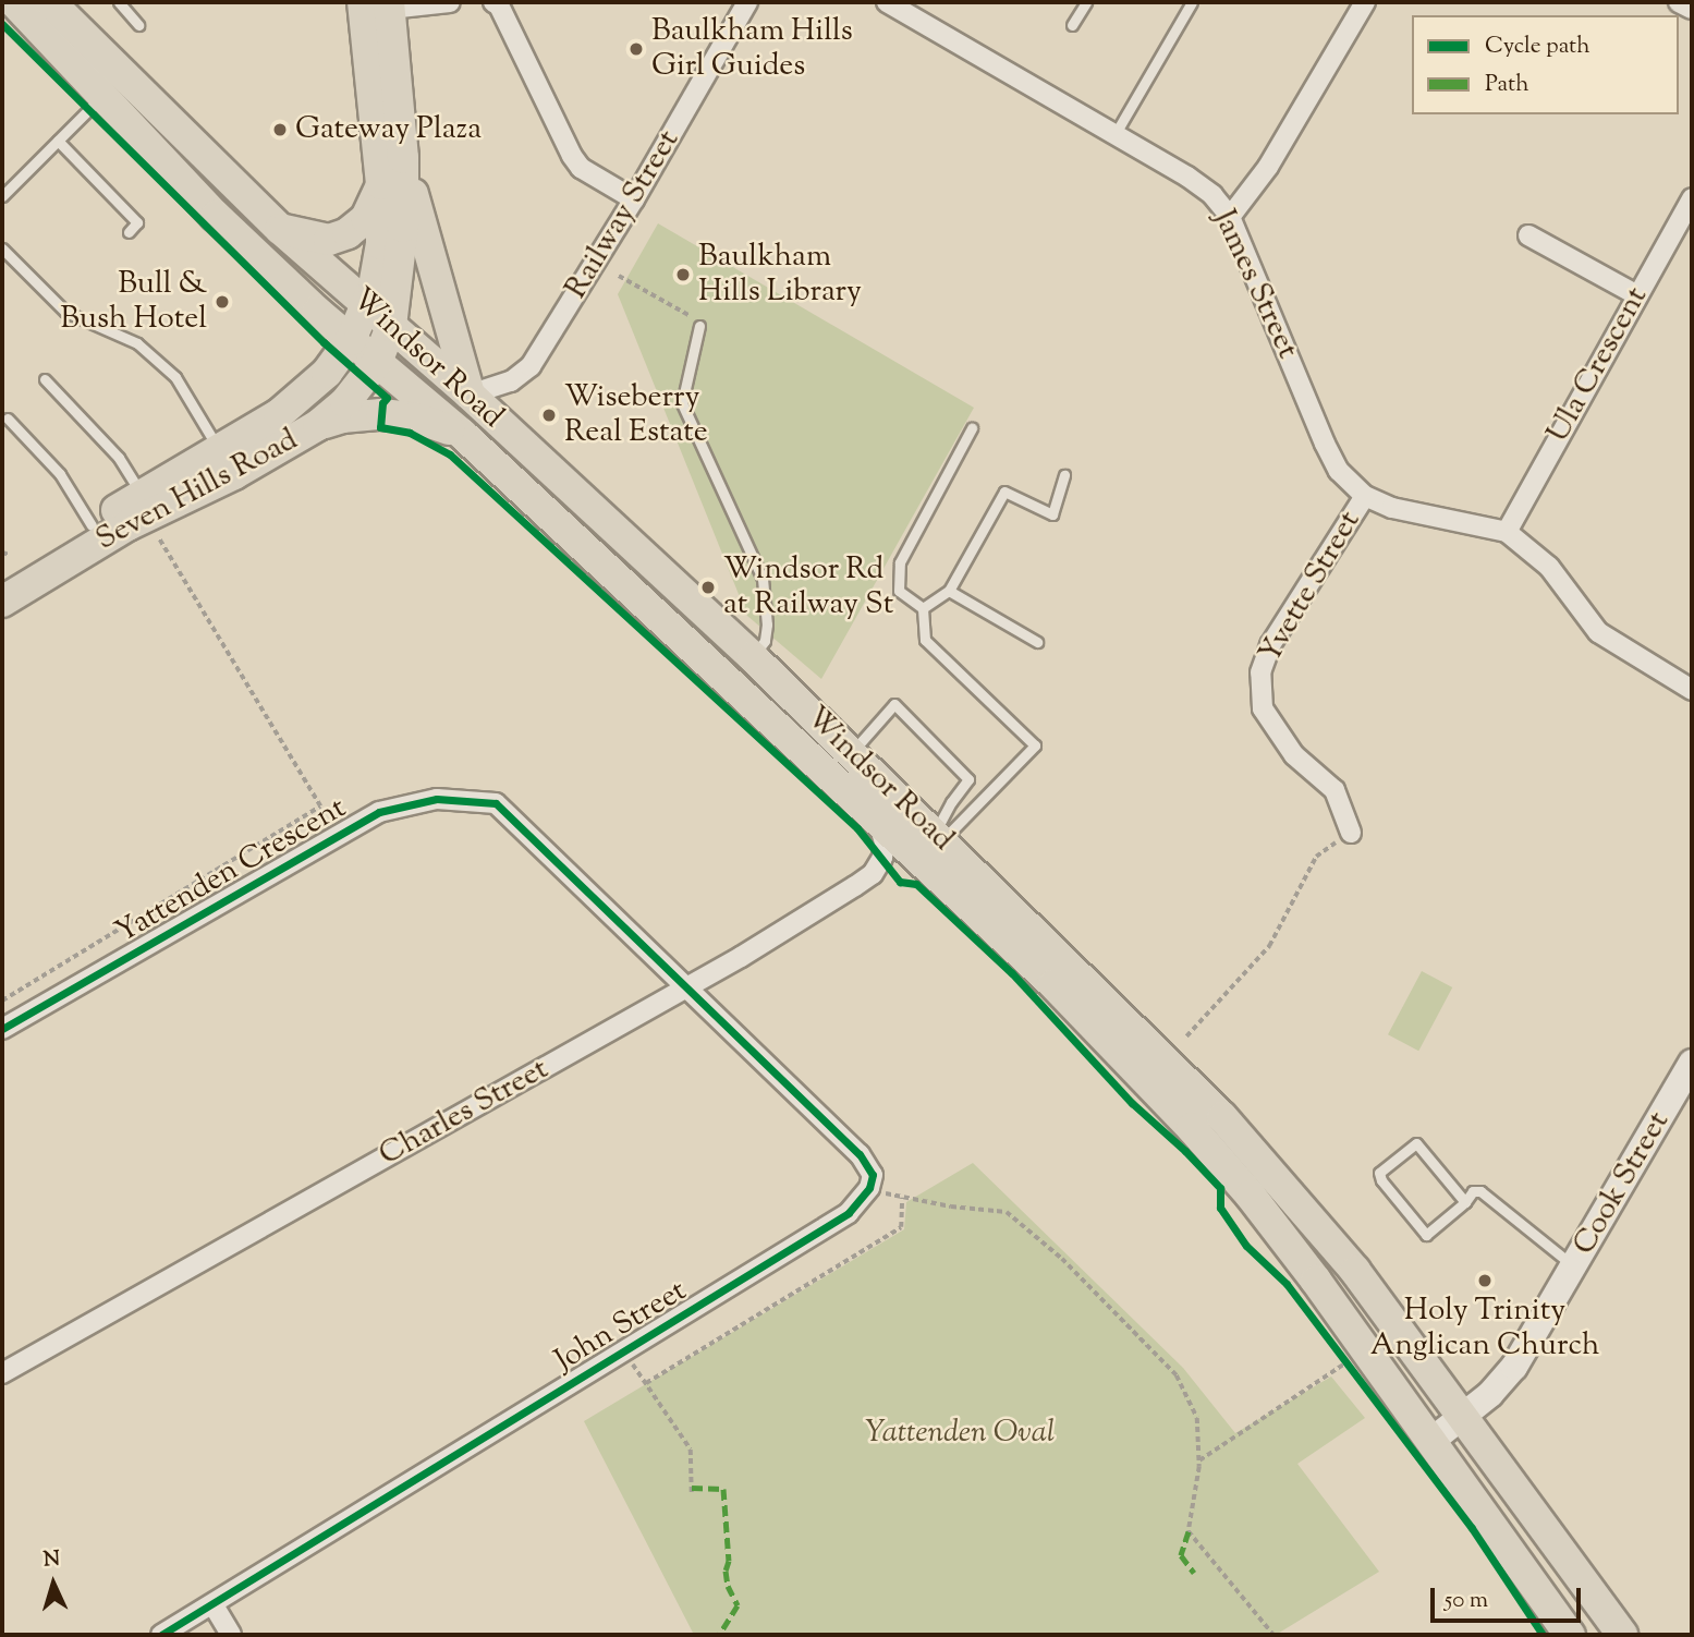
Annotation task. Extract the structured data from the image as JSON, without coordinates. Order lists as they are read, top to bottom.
{
  "streets": {
    "main road": ["Windsor Road", "Seven Hills Road", "Cook Street"],
    "street": [
      "Railway Street",
      "James Street",
      "Ula Crescent",
      "Yvette Street",
      "Yattenden Crescent",
      "Charles Street",
      "John Street"
    ]
  },
  "crossings": [
    ["Railway Street", "Windsor Road"],
    ["James Street", "Ula Crescent"],
    ["James Street", "Yvette Street"],
    ["Windsor Road", "Seven Hills Road"],
    ["Windsor Road", "Charles Street"],
    ["Windsor Road", "Cook Street"],
    ["Yattenden Crescent", "Charles Street"]
  ],
  "parks": ["Yattenden Oval"],
  "places": [
    "Baulkham Hills Girl Guides",
    "Gateway Plaza",
    "Baulkham Hills Library",
    "Bull & Bush Hotel",
    "Wiseberry Real Estate",
    "Windsor Rd at Railway St",
    "Holy Trinity Anglican Church"
  ],
  "legend": ["Cycle path", "Path"],
  "scale_bar": "50 m",
  "north": "top"
}
